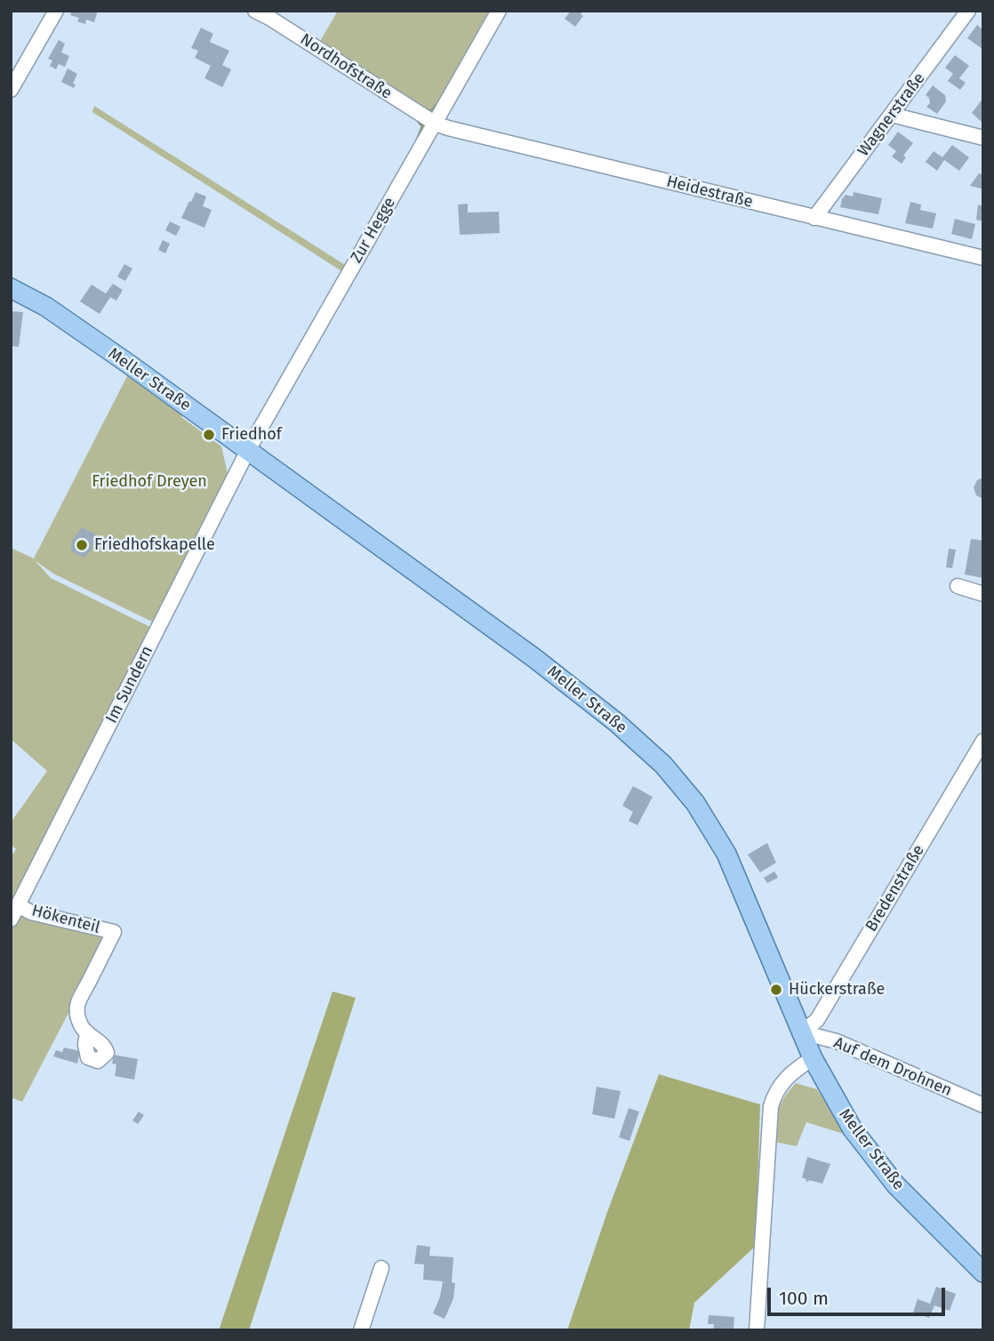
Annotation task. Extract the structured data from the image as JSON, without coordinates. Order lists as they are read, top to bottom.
{
  "streets": {
    "main road": ["Meller Straße"],
    "street": [
      "Nordhofstraße",
      "Wagnerstraße",
      "Heidestraße",
      "Zur Hegge",
      "Im Sundern",
      "Bredenstraße",
      "Hökenteil",
      "Auf dem Drohnen"
    ]
  },
  "crossings": [
    ["Nordhofstraße", "Heidestraße"],
    ["Nordhofstraße", "Zur Hegge"],
    ["Wagnerstraße", "Heidestraße"],
    ["Heidestraße", "Zur Hegge"],
    ["Zur Hegge", "Meller Straße"],
    ["Zur Hegge", "Im Sundern"],
    ["Meller Straße", "Im Sundern"],
    ["Meller Straße", "Bredenstraße"],
    ["Meller Straße", "Auf dem Drohnen"],
    ["Im Sundern", "Hökenteil"],
    ["Bredenstraße", "Auf dem Drohnen"]
  ],
  "parks": ["Friedhof Dreyen"],
  "places": ["Friedhof", "Friedhofskapelle", "Hückerstraße"],
  "scale_bar": "100 m"
}
